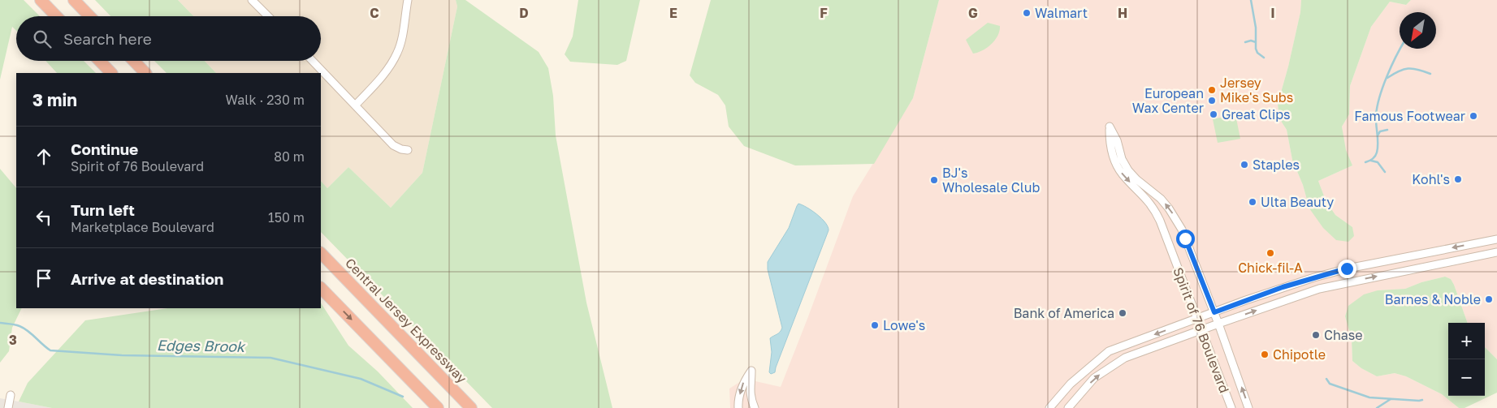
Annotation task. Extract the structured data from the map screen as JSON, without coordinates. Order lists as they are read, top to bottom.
{
  "streets": {
    "highway": ["Central Jersey Expressway"],
    "street": ["Spirit of 76 Boulevard"]
  },
  "water": ["Edges Brook"],
  "places": [
    "Walmart",
    "Jersey Mike's Subs",
    "European Wax Center",
    "Great Clips",
    "Famous Footwear",
    "Staples",
    "Kohl's",
    "BJ's Wholesale Club",
    "Ulta Beauty",
    "Chick-fil-A",
    "Barnes & Noble",
    "Bank of America",
    "Lowe's",
    "Chase",
    "Chipotle"
  ],
  "north": "bottom left",
  "page": {
    "search": "Search here",
    "heading": ["3 min", "Walk · 230 m"],
    "list": [
      ["Continue", "Spirit of 76 Boulevard", "80 m"],
      ["Turn left", "Marketplace Boulevard", "150 m"],
      "Arrive at destination"
    ],
    "map_buttons": ["+", "−"]
  },
  "grid": {
    "columns": [
      "C",
      "D",
      "E",
      "F",
      "G",
      "H",
      "I"
    ],
    "rows": ["3"]
  }
}
